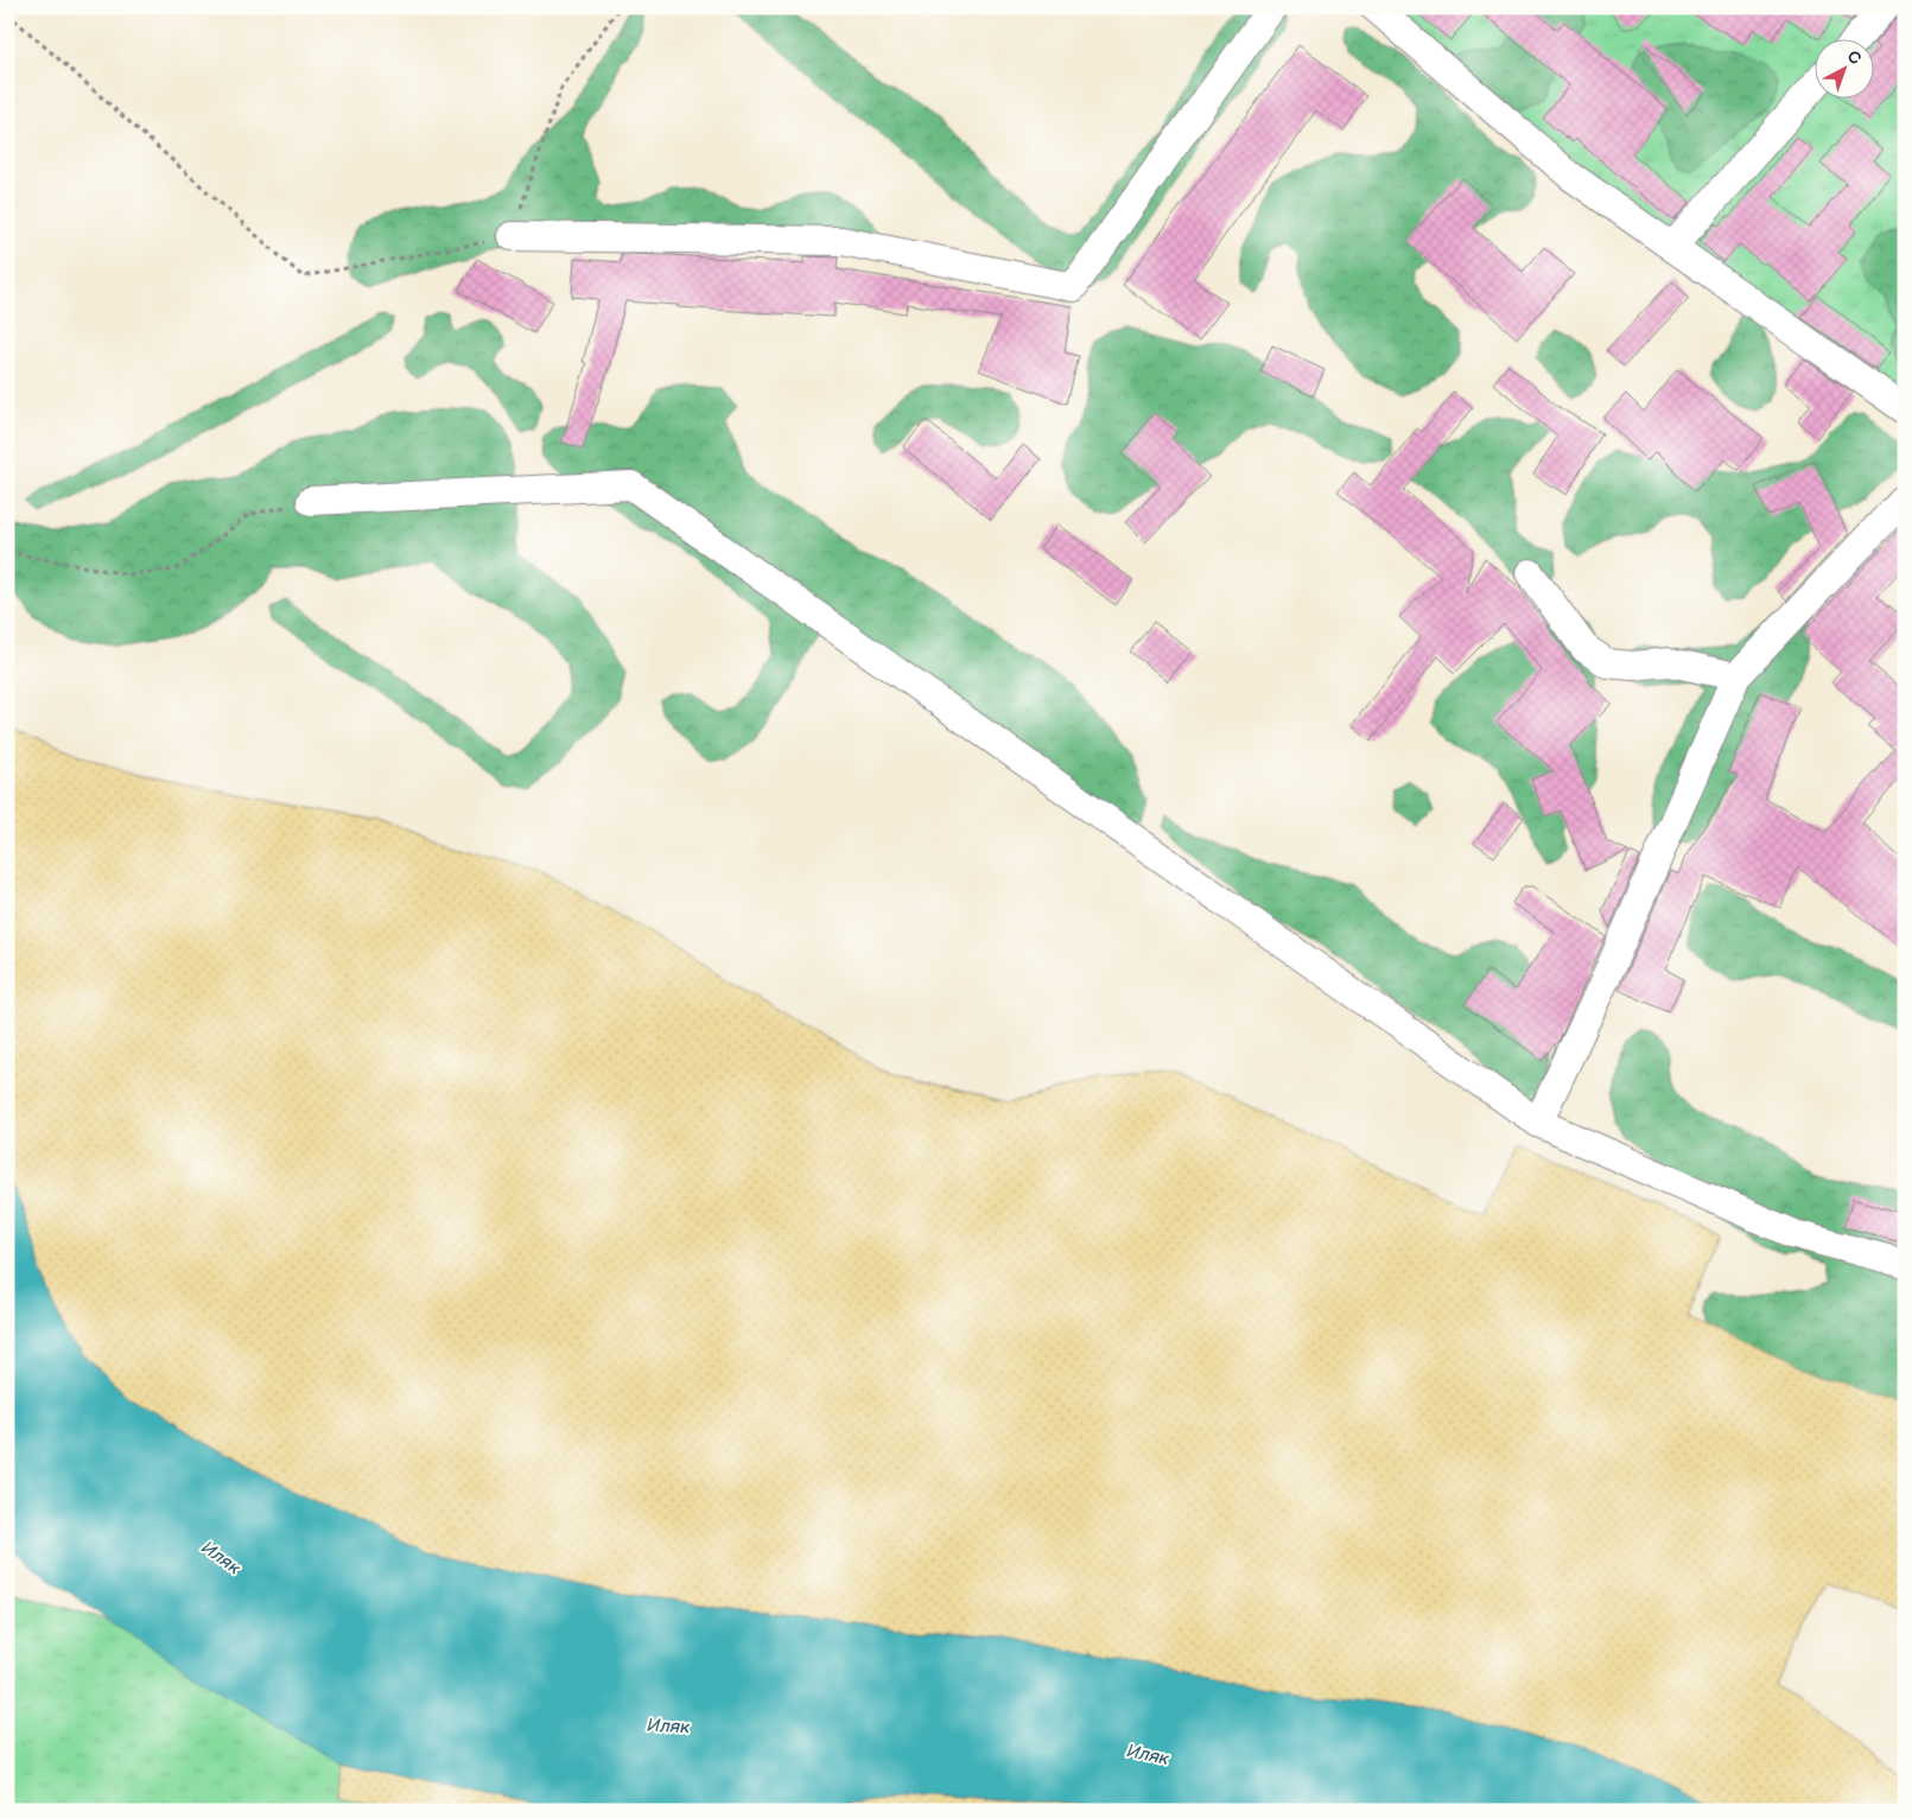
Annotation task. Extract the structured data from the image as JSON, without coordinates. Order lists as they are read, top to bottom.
{
  "water": ["Иляк"],
  "north": "top right"
}
